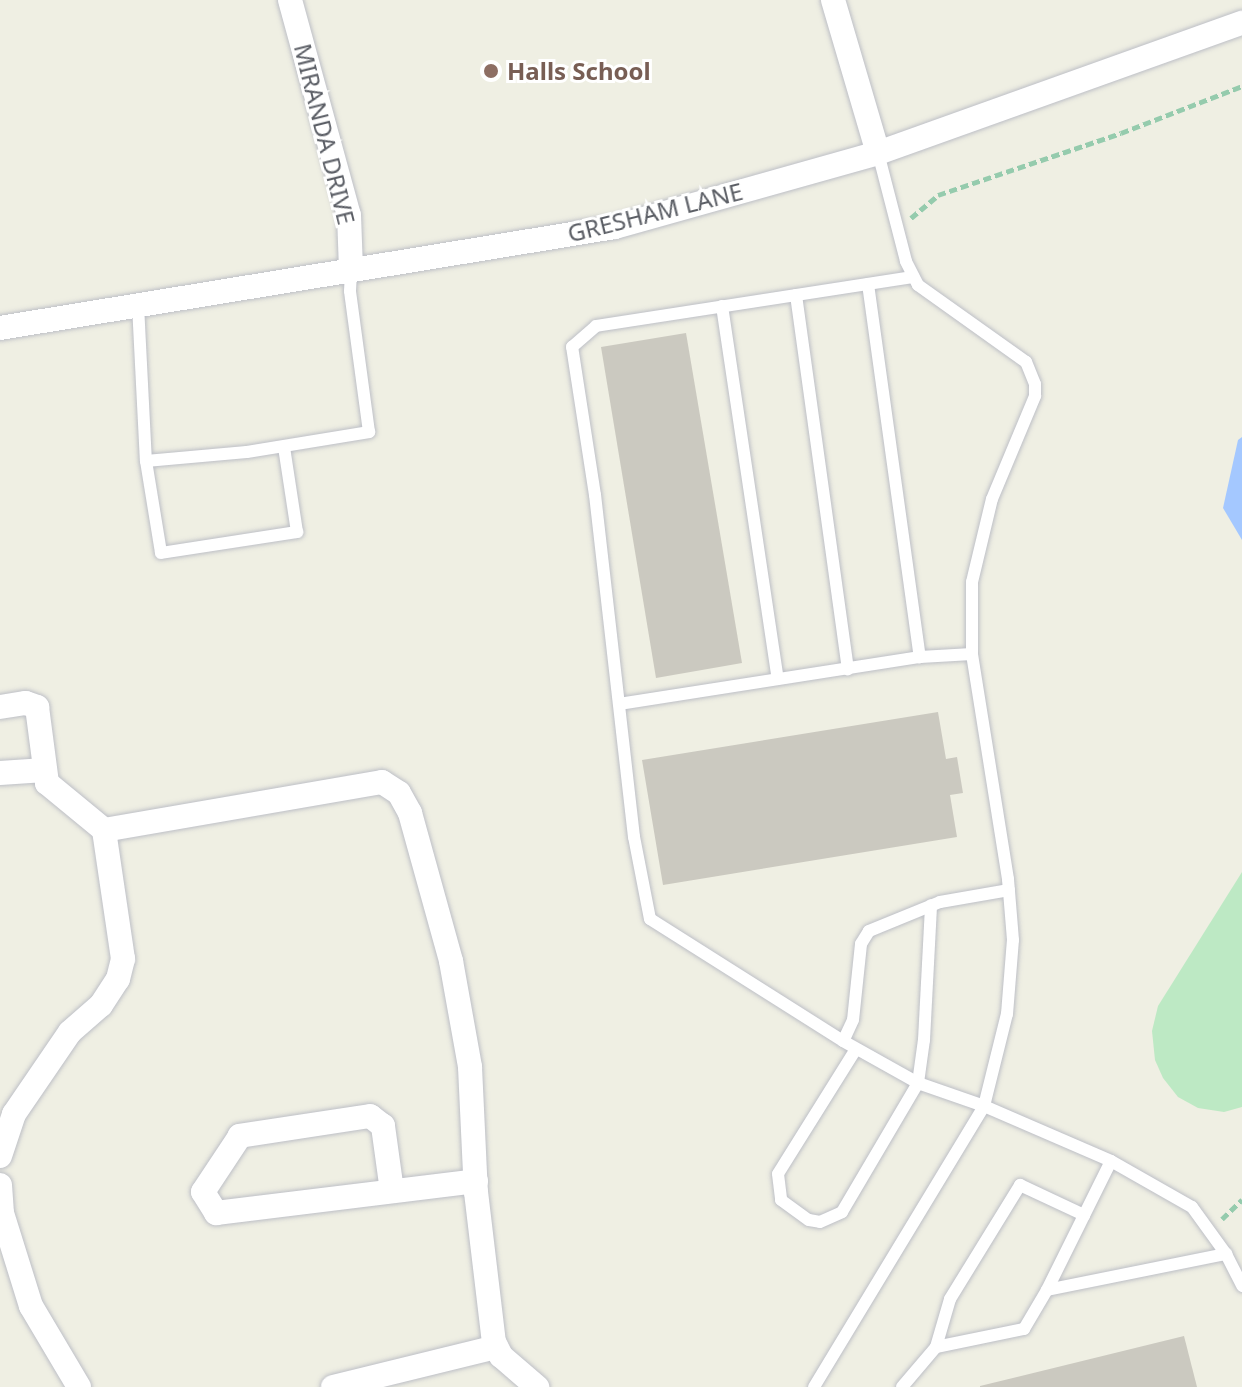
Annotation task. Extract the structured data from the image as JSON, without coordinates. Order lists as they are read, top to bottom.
{
  "streets": {
    "street": ["MIRANDA DRIVE", "GRESHAM LANE"]
  },
  "crossings": [
    ["MIRANDA DRIVE", "GRESHAM LANE"]
  ],
  "places": ["Halls School"]
}
